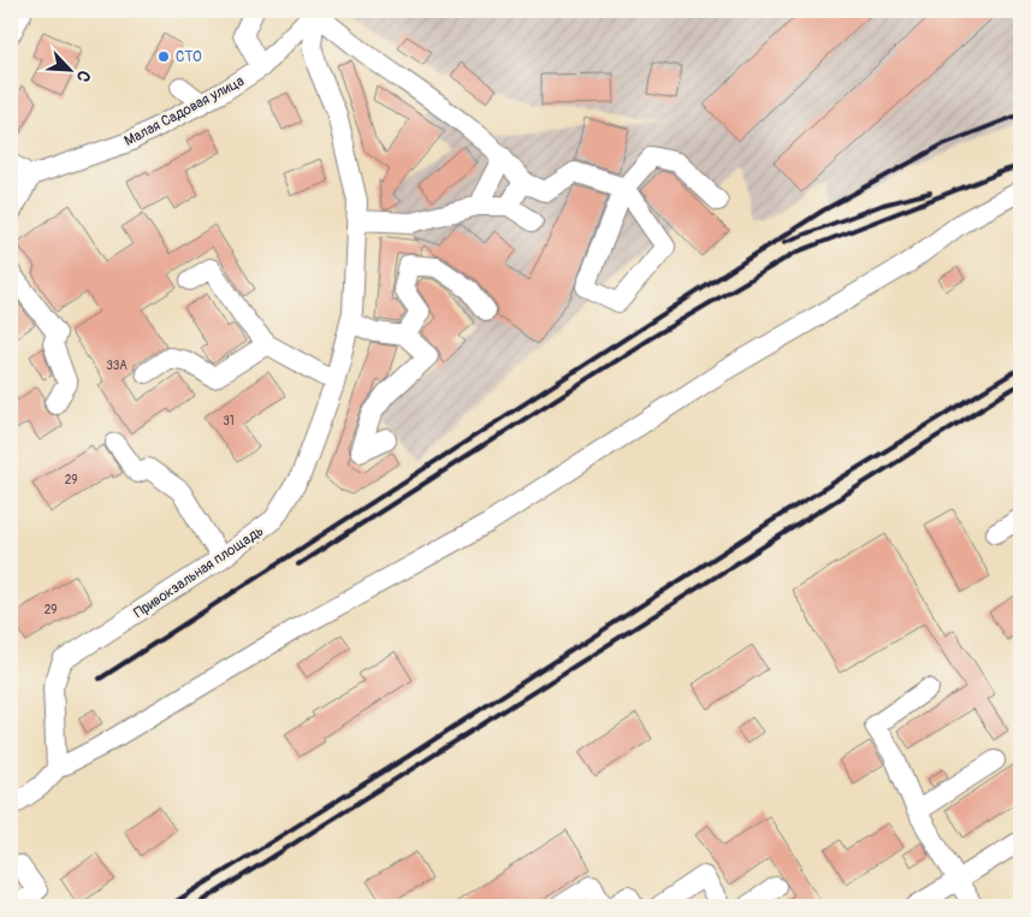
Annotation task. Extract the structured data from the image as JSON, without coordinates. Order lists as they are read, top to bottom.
{
  "streets": {
    "street": ["Малая Садовая улица", "Привокзальная площадь"]
  },
  "crossings": [
    ["Малая Садовая улица", "Привокзальная площадь"]
  ],
  "places": ["СТО"],
  "house_numbers": [
    "33А",
    "31",
    "29",
    "29"
  ],
  "north": "bottom right"
}
